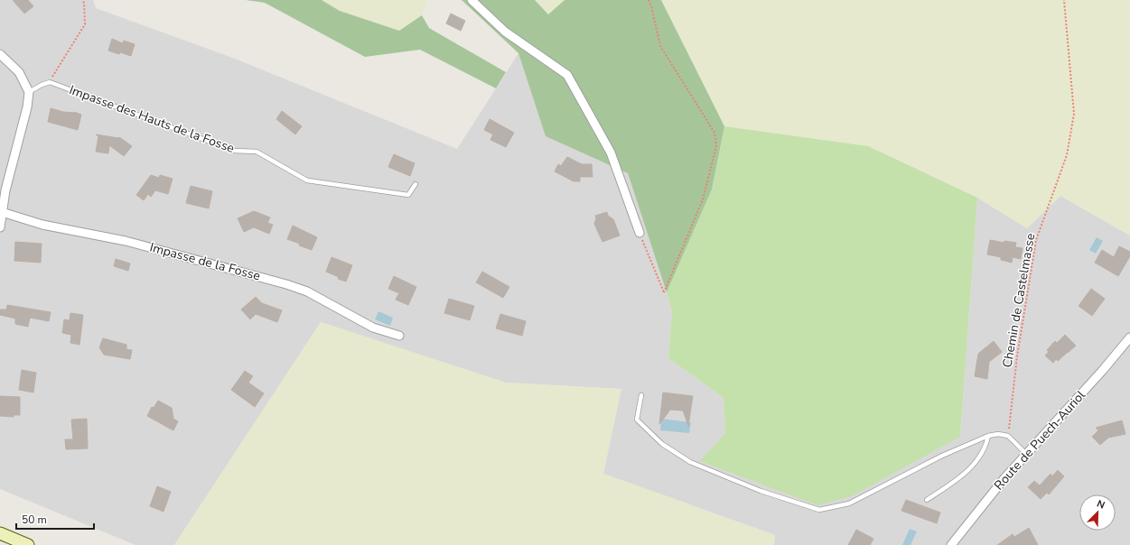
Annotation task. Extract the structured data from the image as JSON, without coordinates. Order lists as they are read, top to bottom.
{
  "streets": {
    "street": ["Impasse de la Fosse", "Route de Puech-Auriol"],
    "lane": ["Impasse des Hauts de la Fosse"],
    "path": ["Chemin de Castelmasse"]
  },
  "scale_bar": "50 m",
  "north": "top right"
}
